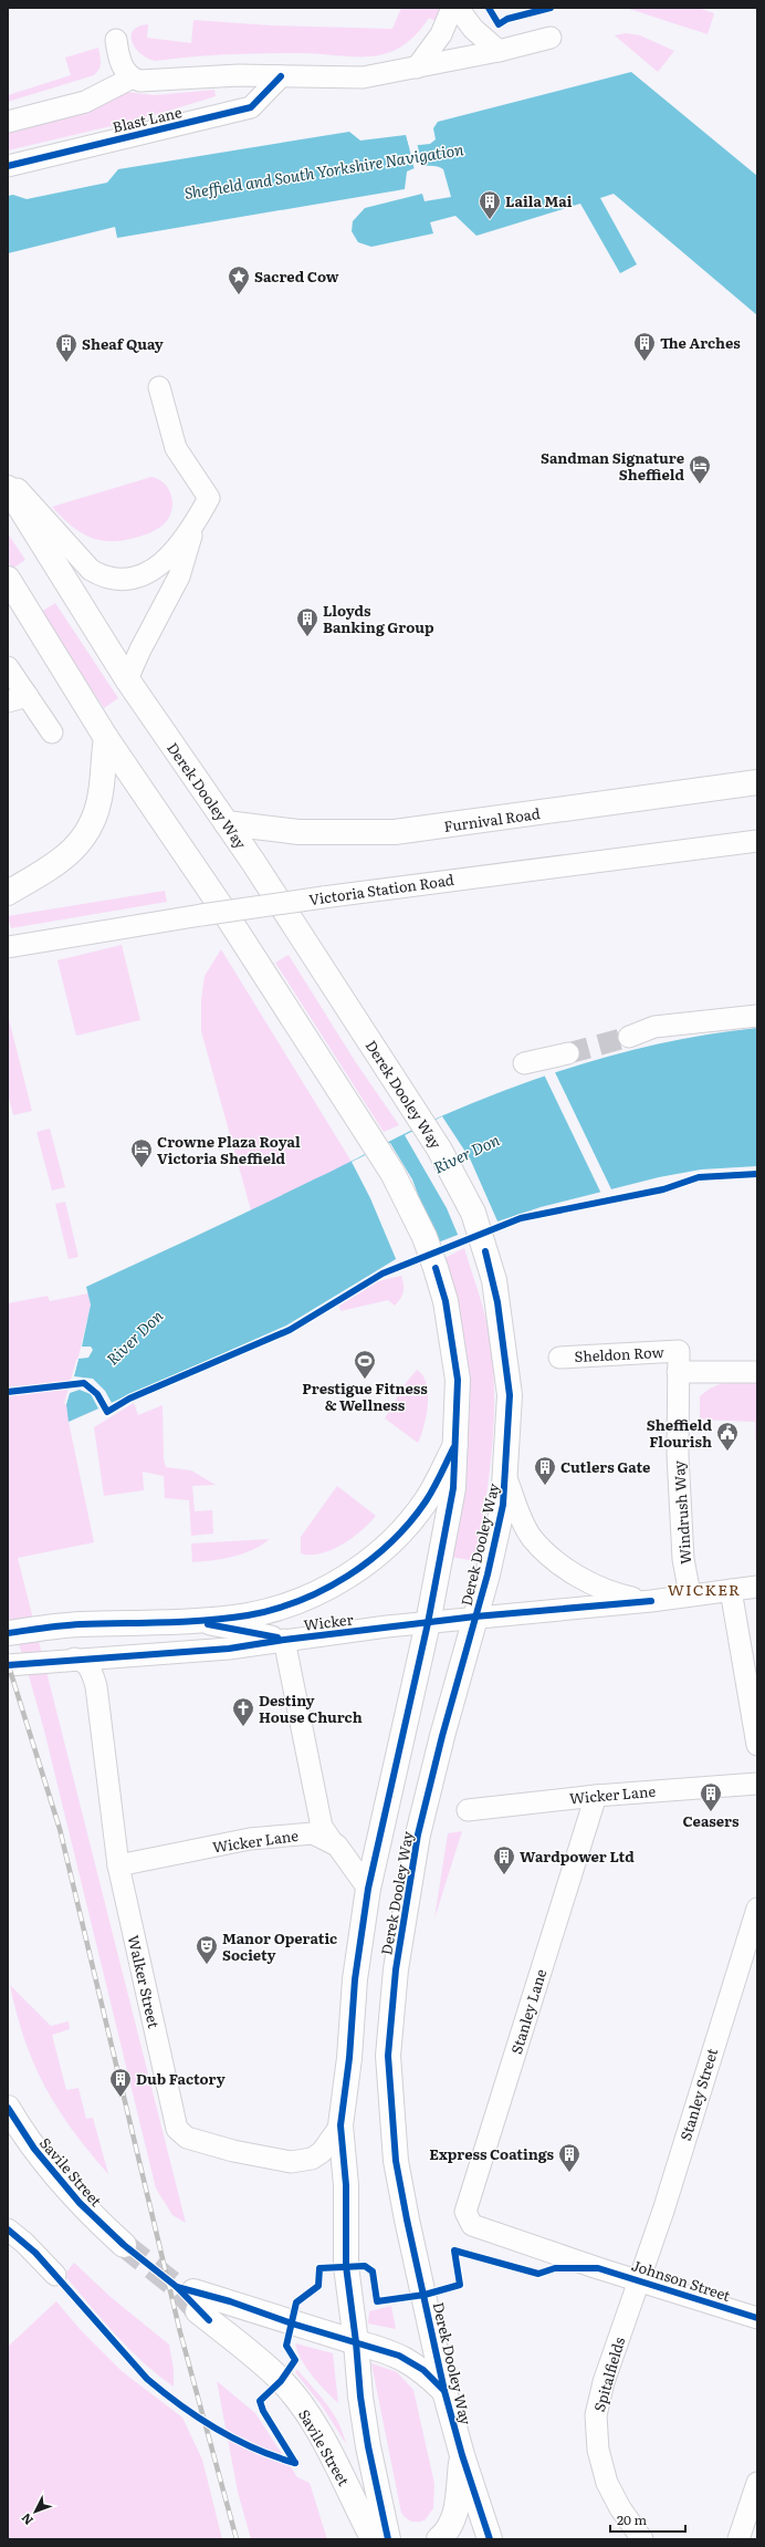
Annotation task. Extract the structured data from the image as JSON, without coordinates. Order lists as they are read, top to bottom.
{
  "streets": {
    "main road": [
      "Derek Dooley Way",
      "Furnival Road",
      "Wicker",
      "Savile Street"
    ],
    "street": [
      "Blast Lane",
      "Victoria Station Road",
      "Sheldon Row",
      "Windrush Way",
      "Wicker Lane",
      "Walker Street",
      "Stanley Lane",
      "Stanley Street",
      "Johnson Street",
      "Spitalfields"
    ]
  },
  "crossings": [
    ["Derek Dooley Way", "Furnival Road"],
    ["Derek Dooley Way", "Wicker"],
    ["Derek Dooley Way", "Wicker Lane"],
    ["Derek Dooley Way", "Walker Street"],
    ["Derek Dooley Way", "Savile Street"],
    ["Sheldon Row", "Windrush Way"],
    ["Windrush Way", "Wicker"],
    ["Wicker", "Walker Street"],
    ["Wicker Lane", "Walker Street"],
    ["Wicker Lane", "Stanley Lane"],
    ["Stanley Lane", "Johnson Street"],
    ["Stanley Street", "Johnson Street"],
    ["Stanley Street", "Spitalfields"],
    ["Johnson Street", "Spitalfields"]
  ],
  "districts": ["WICKER"],
  "water": ["Sheffield and South Yorkshire Navigation", "River Don"],
  "places": {
    "building": [
      "Laila Mai",
      "The Arches",
      "Sheaf Quay",
      "Lloyds Banking Group",
      "Cutlers Gate",
      "Ceasers",
      "Wardpower Ltd",
      "Dub Factory",
      "Express Coatings"
    ],
    "place": ["Sacred Cow"],
    "hotel": ["Sandman Signature Sheffield", "Crowne Plaza Royal Victoria Sheffield"],
    "sports": ["Prestigue Fitness & Wellness"],
    "public building": ["Sheffield Flourish"],
    "church": ["Destiny House Church"],
    "theatre": ["Manor Operatic Society"]
  },
  "scale_bar": "20 m",
  "north": "bottom left"
}
